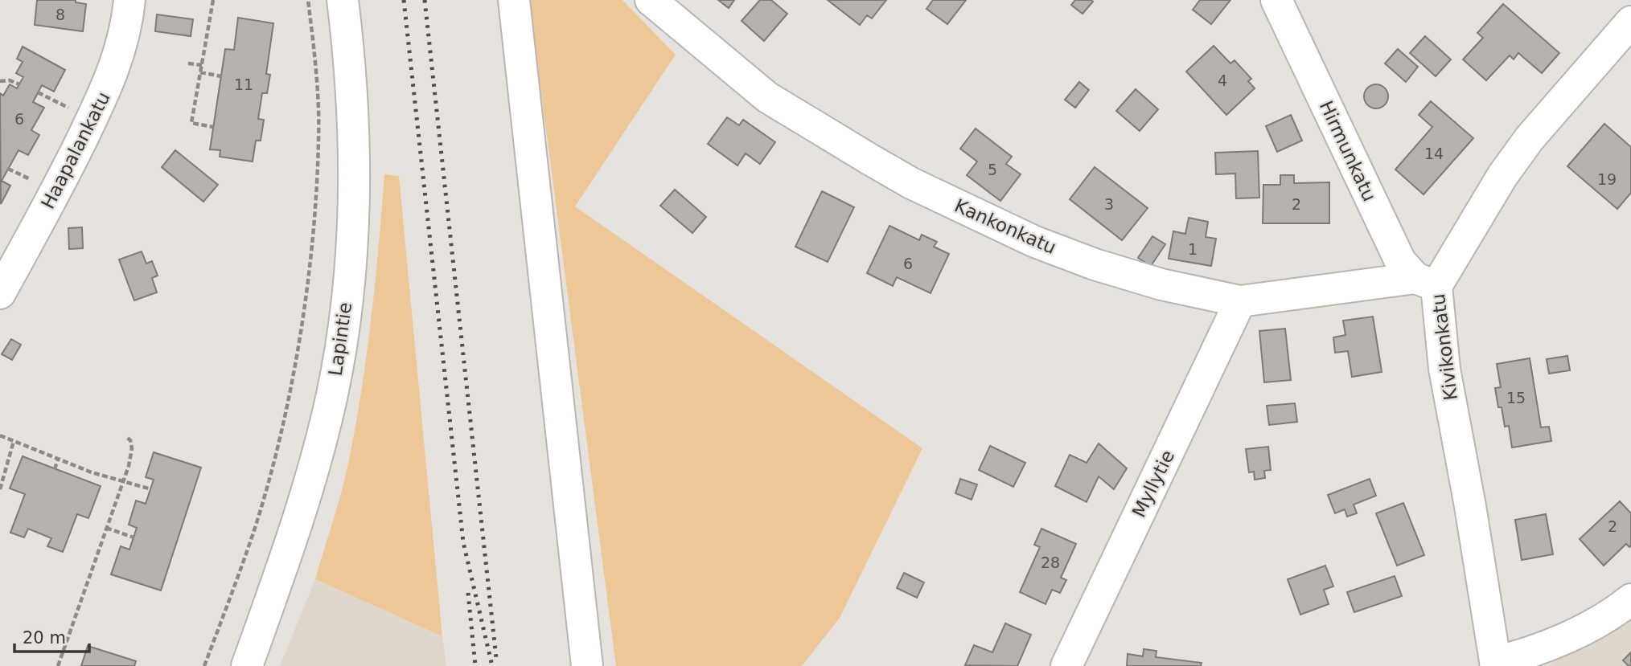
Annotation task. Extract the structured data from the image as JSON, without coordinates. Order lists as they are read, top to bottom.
{
  "streets": {
    "street": [
      "Haapalankatu",
      "Hirmunkatu",
      "Kankonkatu",
      "Lapintie",
      "Kivikonkatu",
      "Myllytie"
    ]
  },
  "crossings": [
    ["Hirmunkatu", "Kankonkatu"],
    ["Hirmunkatu", "Kivikonkatu"],
    ["Kankonkatu", "Kivikonkatu"],
    ["Kankonkatu", "Myllytie"]
  ],
  "house_numbers": [
    "8",
    "4",
    "11",
    "6",
    "14",
    "5",
    "19",
    "3",
    "2",
    "1",
    "6",
    "15",
    "2",
    "28"
  ],
  "scale_bar": "20 m"
}
